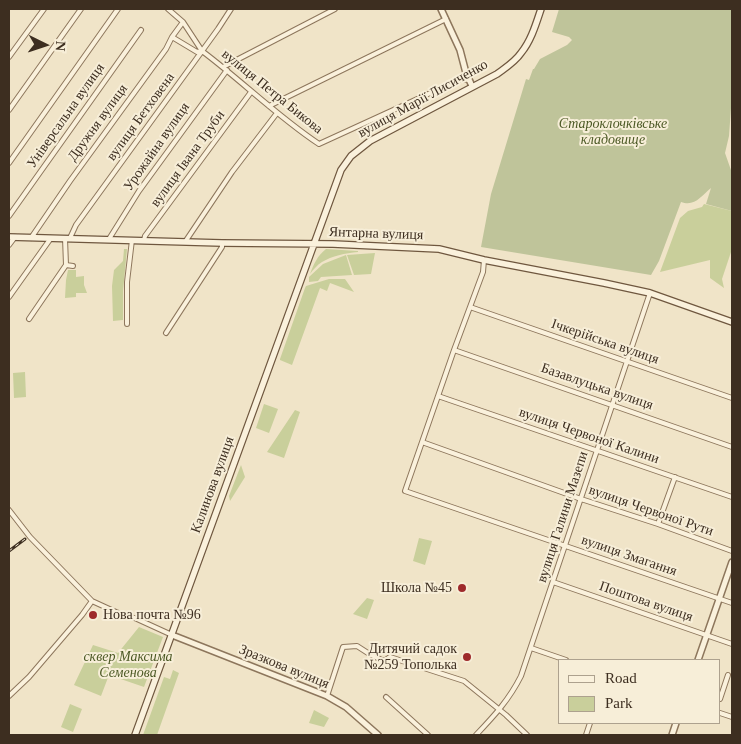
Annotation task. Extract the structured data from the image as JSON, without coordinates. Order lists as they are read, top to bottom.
{
  "streets": {
    "main road": ["вулиця Марії Лисиченко", "Янтарна вулиця", "Калинова вулиця"],
    "street": [
      "вулиця Петра Бикова",
      "Універсальна вулиця",
      "вулиця Бетховена",
      "Дружня вулиця",
      "Урожайна вулиця",
      "вулиця Івана Труби",
      "Ічкерійська вулиця",
      "Базавлуцька вулиця",
      "вулиця Червоної Калини",
      "вулиця Червоної Рути",
      "вулиця Галини Мазепи",
      "вулиця Змагання",
      "Поштова вулиця",
      "Зразкова вулиця"
    ]
  },
  "crossings": [
    ["вулиця Петра Бикова", "вулиця Бетховена"],
    ["вулиця Петра Бикова", "Дружня вулиця"],
    ["вулиця Петра Бикова", "Урожайна вулиця"],
    ["вулиця Петра Бикова", "вулиця Івана Труби"],
    ["вулиця Марії Лисиченко", "Янтарна вулиця"],
    ["вулиця Марії Лисиченко", "Калинова вулиця"],
    ["вулиця Бетховена", "Янтарна вулиця"],
    ["Дружня вулиця", "Янтарна вулиця"],
    ["Урожайна вулиця", "Янтарна вулиця"],
    ["вулиця Івана Труби", "Янтарна вулиця"],
    ["Янтарна вулиця", "Калинова вулиця"],
    ["Янтарна вулиця", "вулиця Галини Мазепи"],
    ["Ічкерійська вулиця", "вулиця Галини Мазепи"],
    ["Базавлуцька вулиця", "вулиця Галини Мазепи"],
    ["вулиця Червоної Калини", "вулиця Галини Мазепи"],
    ["Калинова вулиця", "Зразкова вулиця"],
    ["вулиця Червоної Рути", "вулиця Галини Мазепи"],
    ["вулиця Червоної Рути", "вулиця Змагання"],
    ["вулиця Галини Мазепи", "вулиця Змагання"],
    ["вулиця Галини Мазепи", "Поштова вулиця"]
  ],
  "parks": ["Староклочківське кладовище", "сквер Максима Семенова"],
  "places": ["Школа №45", "Нова почта №96", "Дитячий садок №259 Тополька"],
  "legend": ["Road", "Park"],
  "north": "right"
}
